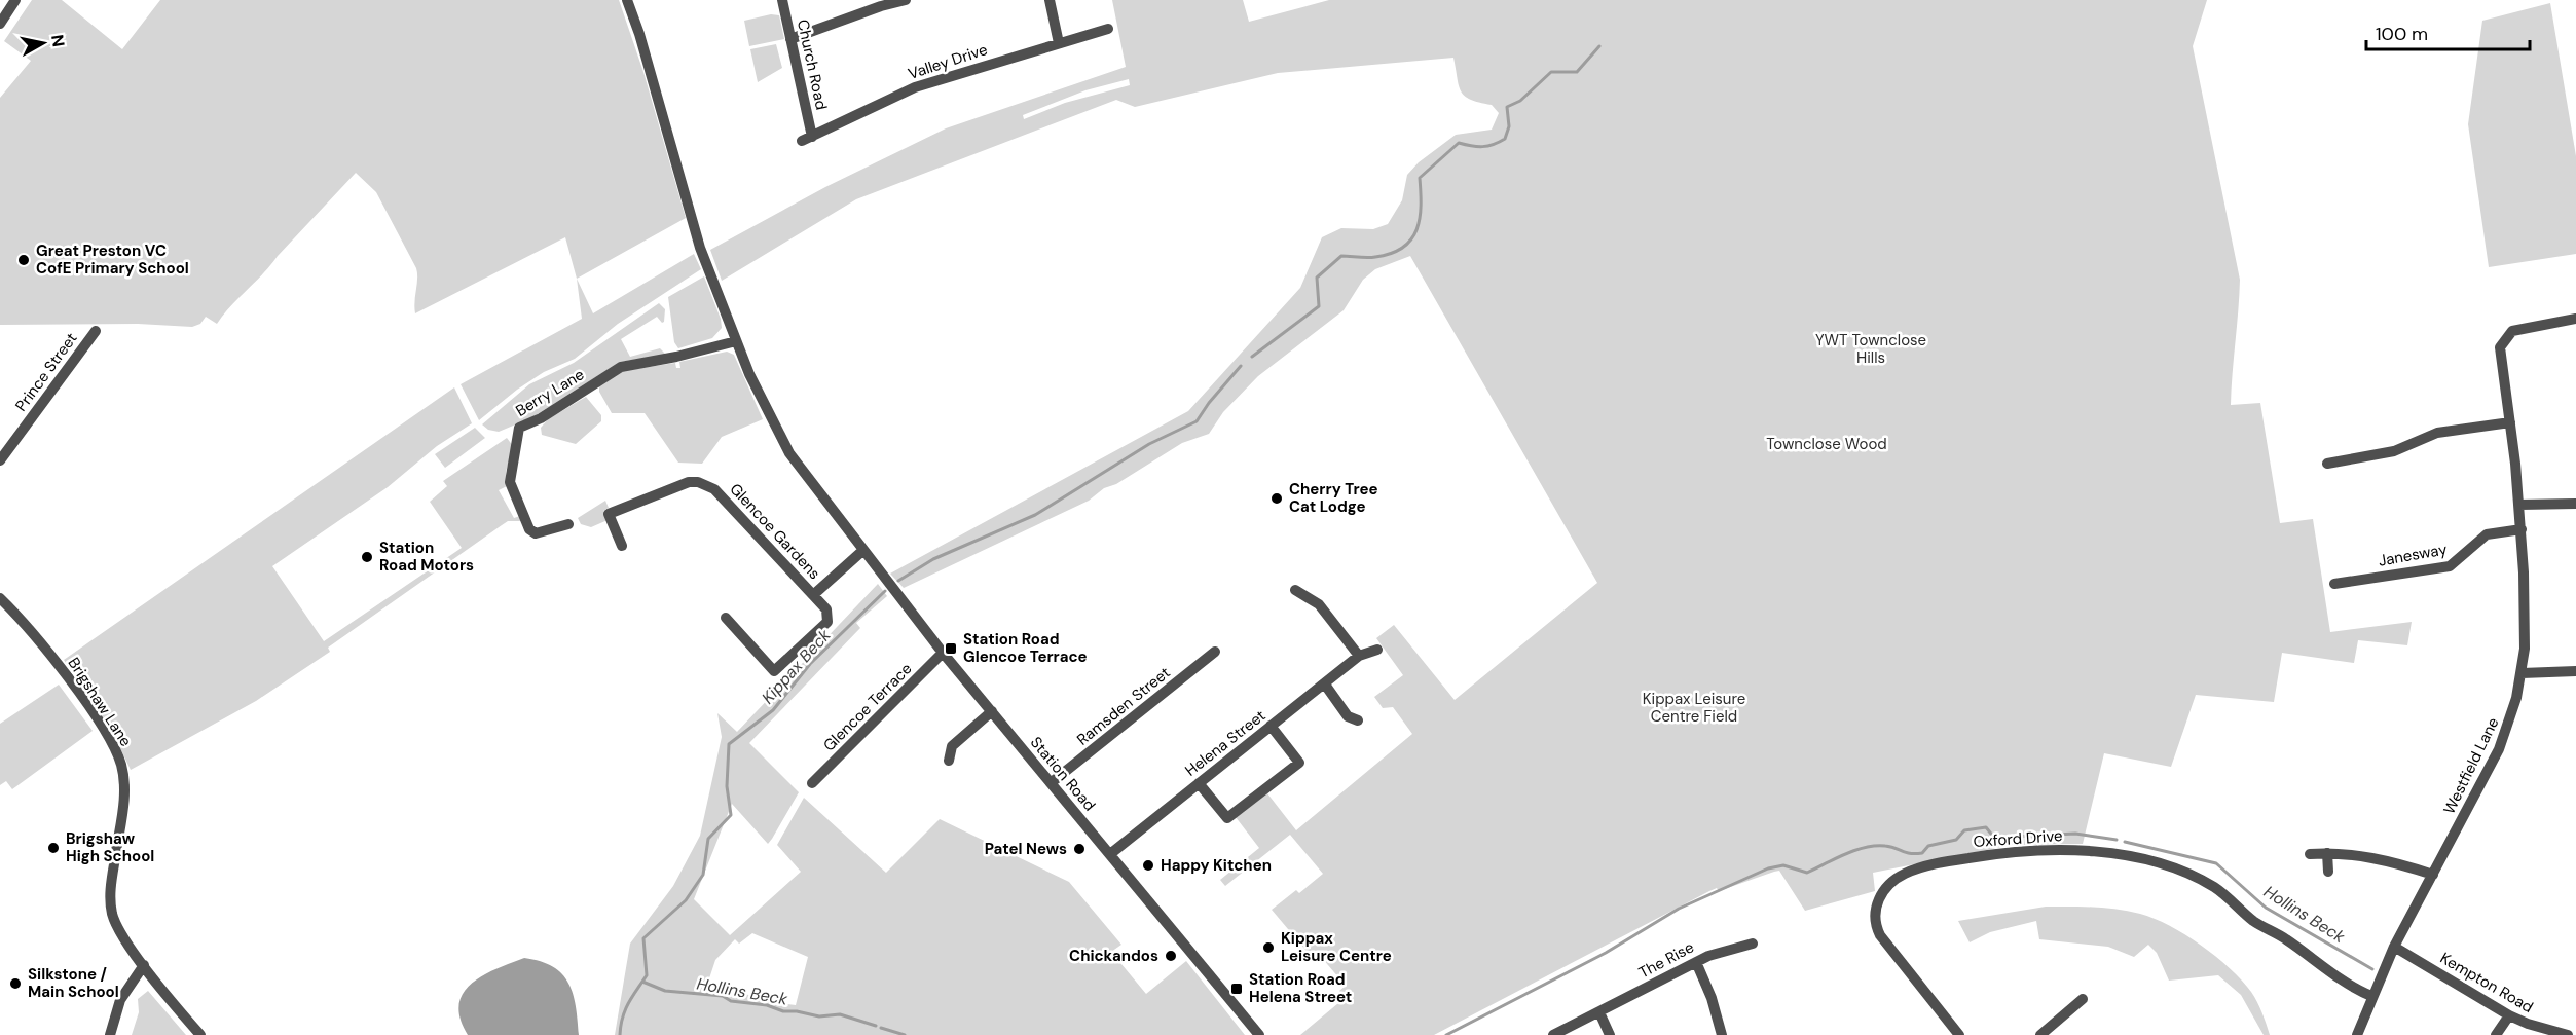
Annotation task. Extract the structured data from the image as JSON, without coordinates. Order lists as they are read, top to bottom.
{
  "streets": {
    "street": [
      "Valley Drive",
      "Church Road",
      "Prince Street",
      "Berry Lane",
      "Glencoe Gardens",
      "Janesway",
      "Brigshaw Lane",
      "Ramsden Street",
      "Glencoe Terrace",
      "Helena Street",
      "Westfield Lane",
      "Station Road",
      "Oxford Drive",
      "The Rise",
      "Kempton Road"
    ]
  },
  "crossings": [
    ["Valley Drive", "Church Road"],
    ["Berry Lane", "Station Road"],
    ["Glencoe Gardens", "Station Road"],
    ["Janesway", "Westfield Lane"],
    ["Ramsden Street", "Station Road"],
    ["Glencoe Terrace", "Station Road"],
    ["Helena Street", "Station Road"],
    ["Westfield Lane", "Oxford Drive"],
    ["Westfield Lane", "Kempton Road"]
  ],
  "water": ["Kippax Beck", "Hollins Beck"],
  "parks": ["YWT Townclose Hills", "Townclose Wood", "Kippax Leisure Centre Field"],
  "places": {
    "other": [
      "Great Preston VC CofE Primary School",
      "Cherry Tree Cat Lodge",
      "Station Road Motors",
      "Brigshaw High School",
      "Patel News",
      "Happy Kitchen",
      "Kippax Leisure Centre",
      "Chickandos",
      "Silkstone / Main School"
    ],
    "transit": ["Station Road Glencoe Terrace", "Station Road Helena Street"]
  },
  "scale_bar": "100 m",
  "north": "right"
}
